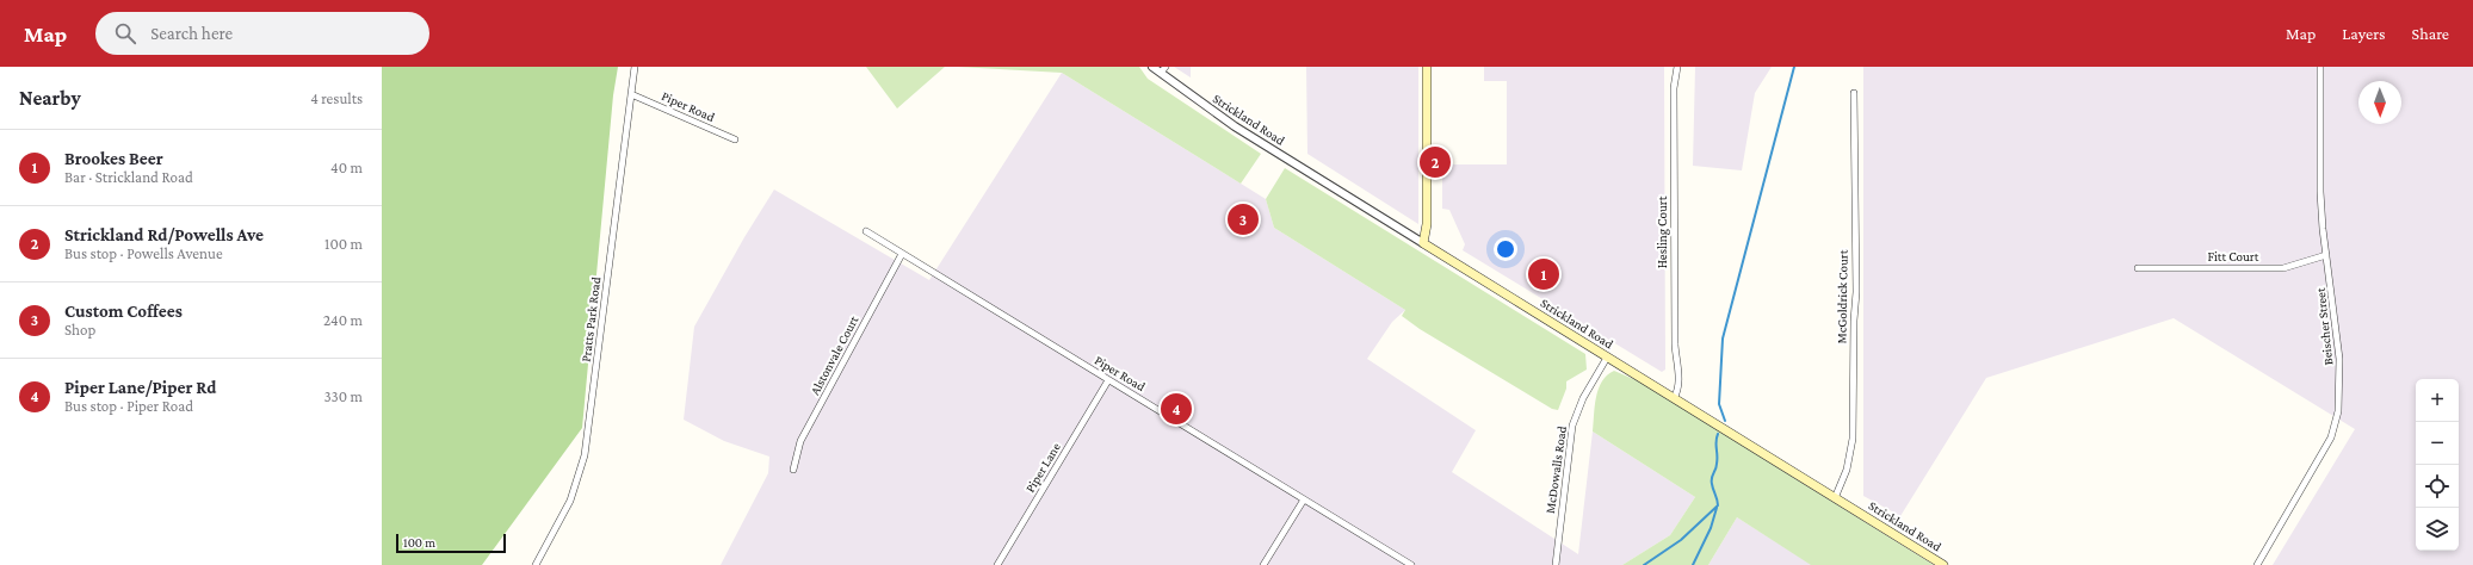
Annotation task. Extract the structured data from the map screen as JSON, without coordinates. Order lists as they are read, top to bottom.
{
  "streets": {
    "main road": ["Strickland Road"],
    "street": [
      "Piper Road",
      "Hesling Court",
      "Fitt Court",
      "McGoldrick Court",
      "Pratts Park Road",
      "Beischer Street",
      "Alstonvale Court",
      "Piper Lane",
      "McDowalls Road"
    ]
  },
  "crossings": [
    ["Piper Road", "Pratts Park Road"],
    ["Piper Road", "Alstonvale Court"],
    ["Piper Road", "Piper Lane"],
    ["Strickland Road", "Hesling Court"],
    ["Strickland Road", "McGoldrick Court"],
    ["Strickland Road", "McDowalls Road"],
    ["Fitt Court", "Beischer Street"]
  ],
  "scale_bar": "100 m",
  "north": "bottom",
  "page": {
    "header": "Map",
    "search": "Search here",
    "nav": ["Map", "Layers", "Share"],
    "heading": ["Nearby", "4 results"],
    "list": [
      {
        "mark": "1",
        "name": "Brookes Beer",
        "note": "Bar · Strickland Road",
        "value": "40 m"
      },
      {
        "mark": "2",
        "name": "Strickland Rd/Powells Ave",
        "note": "Bus stop · Powells Avenue",
        "value": "100 m"
      },
      {
        "mark": "3",
        "name": "Custom Coffees",
        "note": "Shop",
        "value": "240 m"
      },
      {
        "mark": "4",
        "name": "Piper Lane/Piper Rd",
        "note": "Bus stop · Piper Road",
        "value": "330 m"
      }
    ],
    "pins": [
      "2",
      "3",
      "1",
      "4"
    ],
    "map_buttons": ["+", "−"],
    "scale": "100 m"
  }
}
